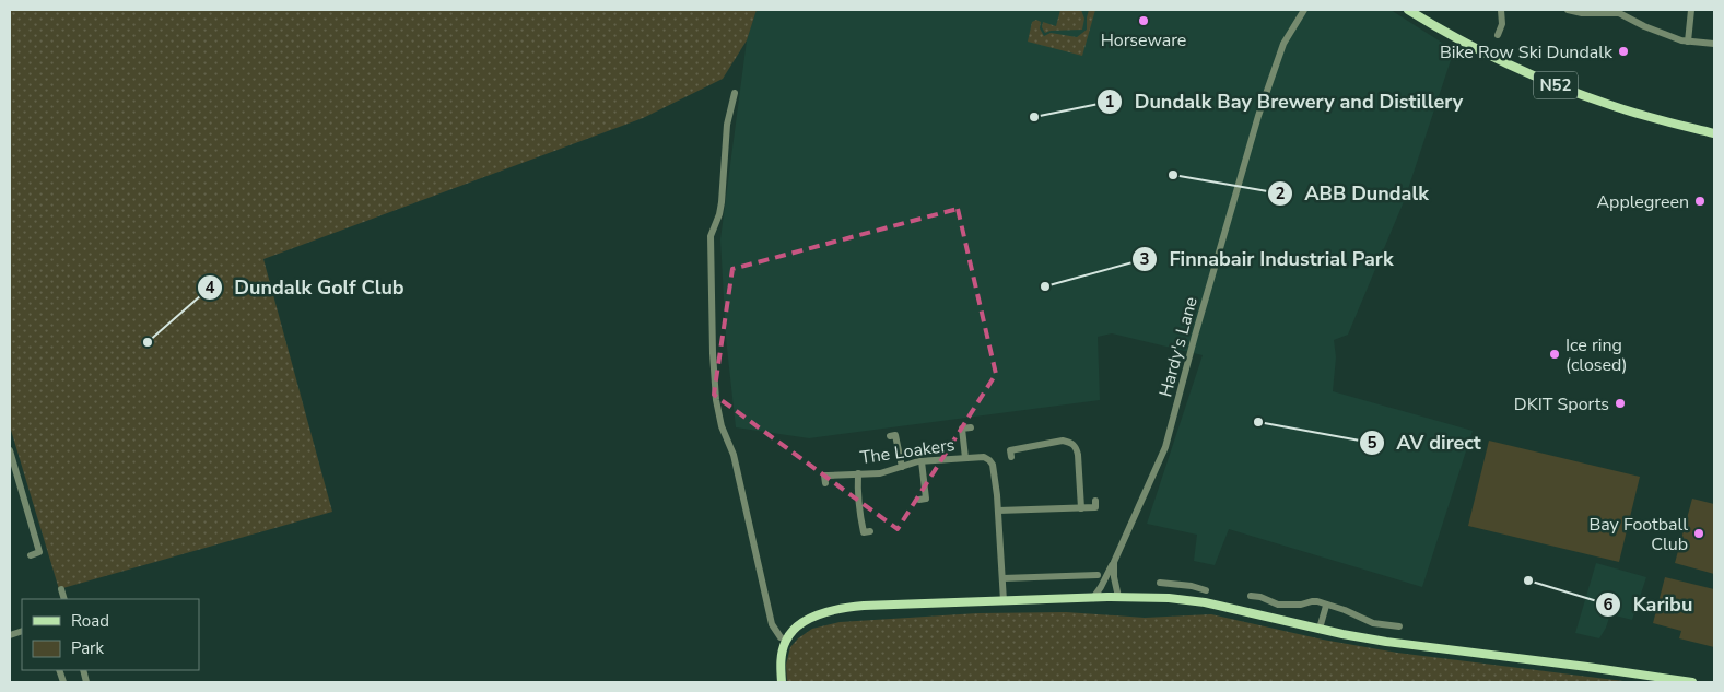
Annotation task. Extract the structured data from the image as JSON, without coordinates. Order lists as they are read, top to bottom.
{
  "streets": {
    "main road": ["N52"],
    "street": ["Hardy's Lane", "The Loakers"]
  },
  "places": [
    "Horseware",
    "Bike Row Ski Dundalk",
    "Dundalk Bay Brewery and Distillery",
    "ABB Dundalk",
    "Applegreen",
    "Finnabair Industrial Park",
    "Dundalk Golf Club",
    "Ice ring (closed)",
    "DKIT Sports",
    "AV direct",
    "Bay Football Club",
    "Karibu"
  ],
  "legend": ["Road", "Park"]
}
